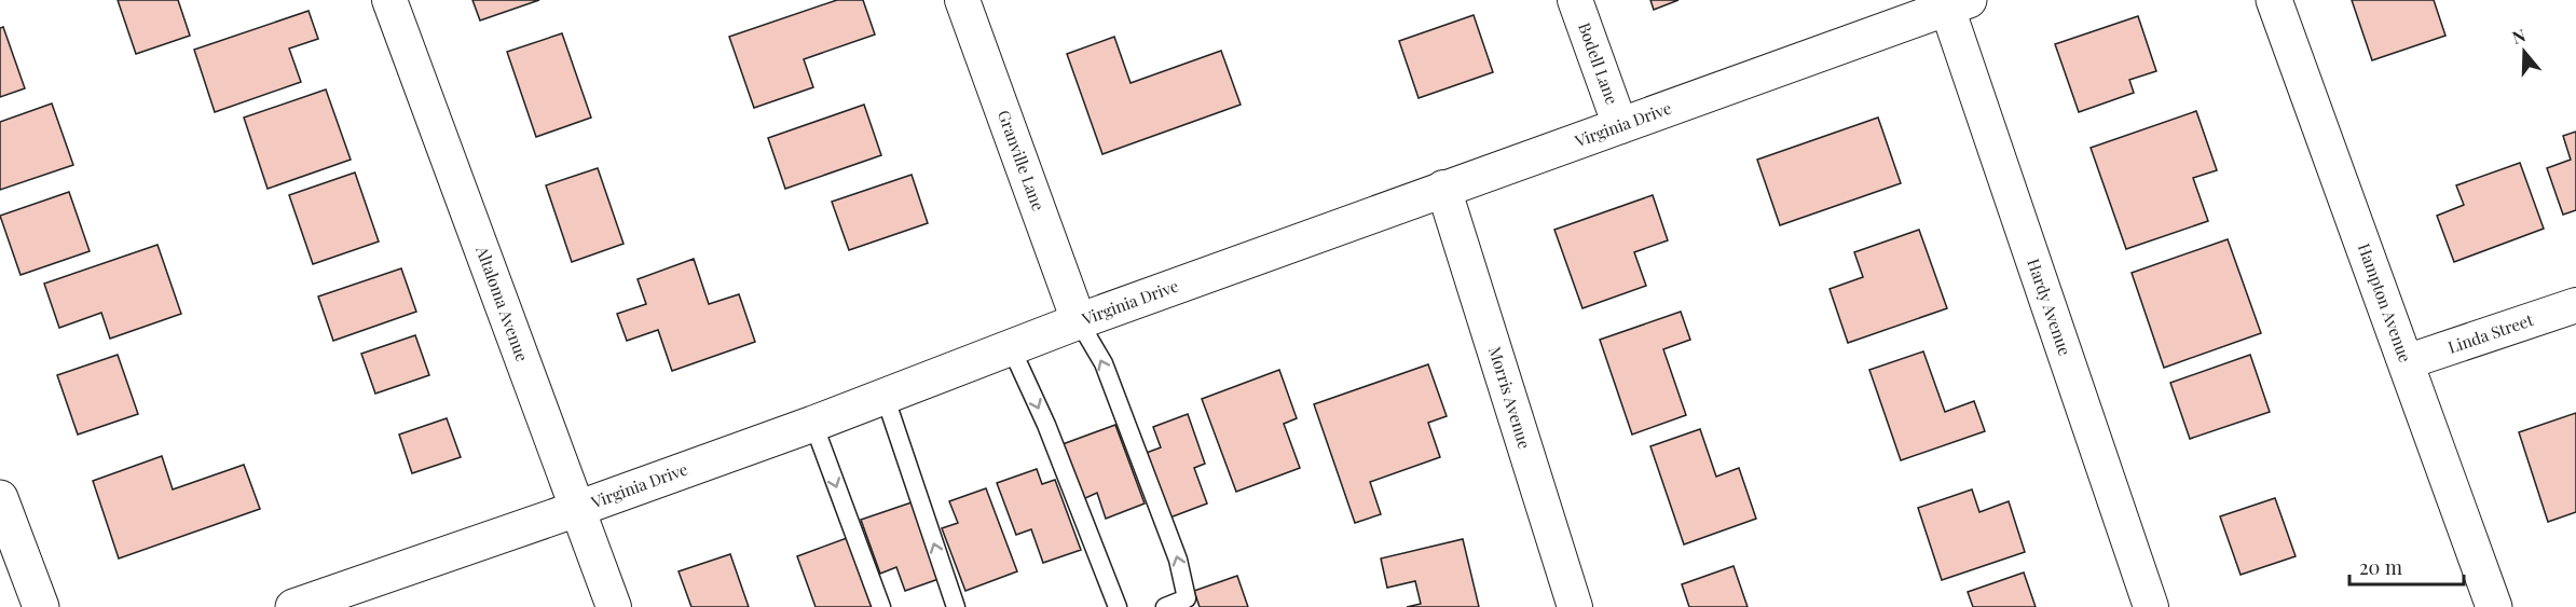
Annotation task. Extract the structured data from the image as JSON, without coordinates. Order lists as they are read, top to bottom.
{
  "streets": {
    "street": [
      "Bodell Lane",
      "Virginia Drive",
      "Granville Lane",
      "Hampton Avenue",
      "Altaloma Avenue",
      "Hardy Avenue",
      "Linda Street",
      "Morris Avenue"
    ]
  },
  "crossings": [
    ["Bodell Lane", "Virginia Drive"],
    ["Virginia Drive", "Granville Lane"],
    ["Virginia Drive", "Altaloma Avenue"],
    ["Virginia Drive", "Hardy Avenue"],
    ["Virginia Drive", "Morris Avenue"],
    ["Hampton Avenue", "Linda Street"]
  ],
  "scale_bar": "20 m",
  "north": "top"
}
